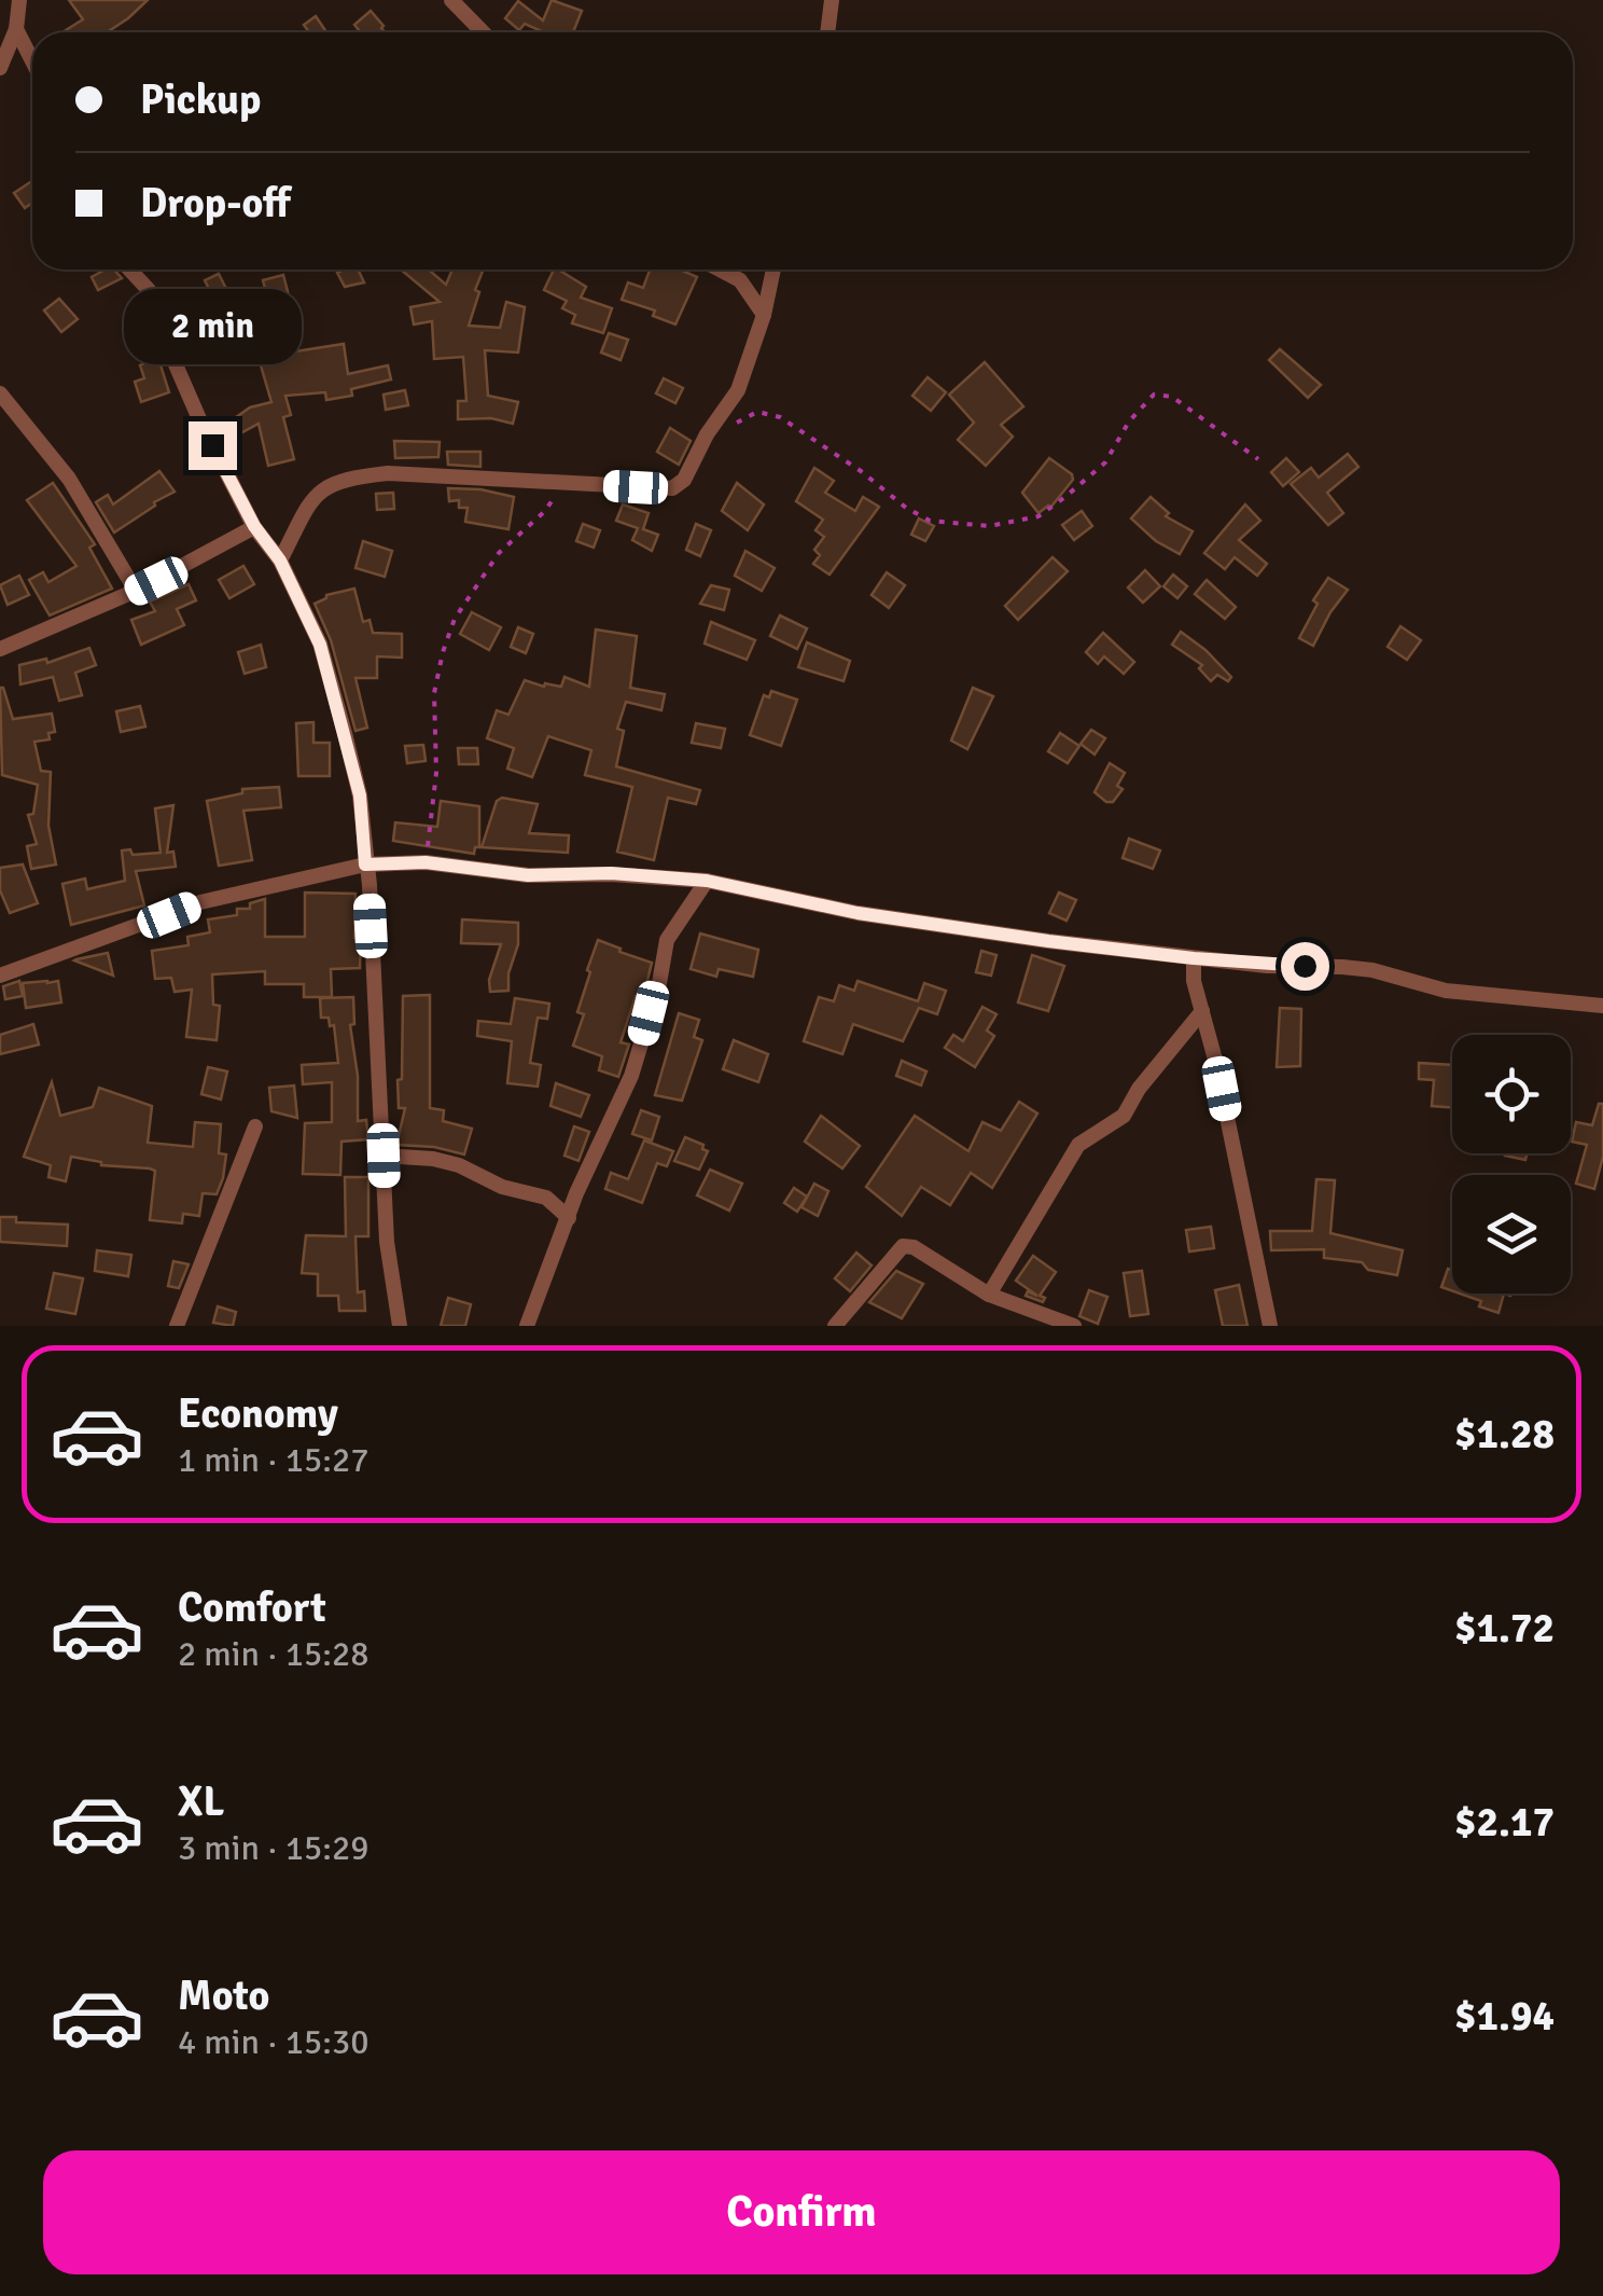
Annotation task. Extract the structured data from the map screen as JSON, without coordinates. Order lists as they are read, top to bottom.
{
  "page": {
    "banner": ["Pickup", "Drop-off"],
    "bubble": "2 min",
    "list": [
      {
        "name": "Economy",
        "note": "1 min · 15:27",
        "value": "$1.28"
      },
      {
        "name": "Comfort",
        "note": "2 min · 15:28",
        "value": "$1.72"
      },
      {
        "name": "XL",
        "note": "3 min · 15:29",
        "value": "$2.17"
      },
      {
        "name": "Moto",
        "note": "4 min · 15:30",
        "value": "$1.94"
      }
    ],
    "buttons": "Confirm"
  }
}
